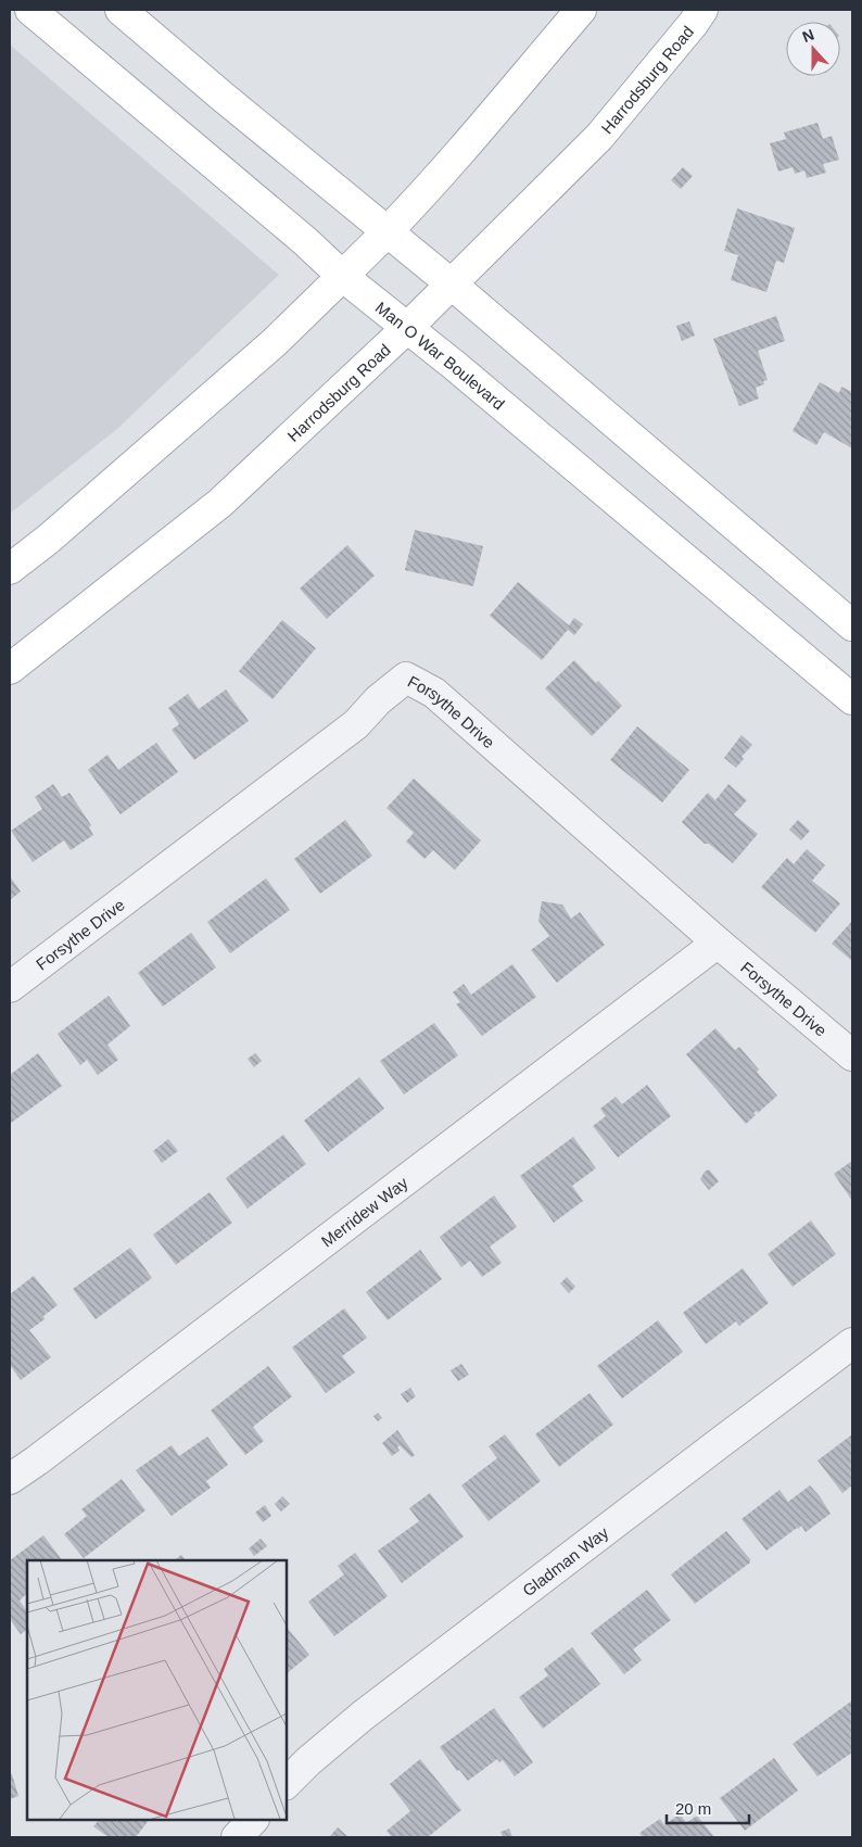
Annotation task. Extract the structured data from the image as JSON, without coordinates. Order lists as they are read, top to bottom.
{
  "streets": {
    "main road": ["Harrodsburg Road", "Man O War Boulevard"],
    "street": ["Forsythe Drive", "Merridew Way", "Gladman Way"]
  },
  "crossings": [
    ["Harrodsburg Road", "Man O War Boulevard"],
    ["Forsythe Drive", "Merridew Way"]
  ],
  "scale_bar": "20 m",
  "north": "top"
}
